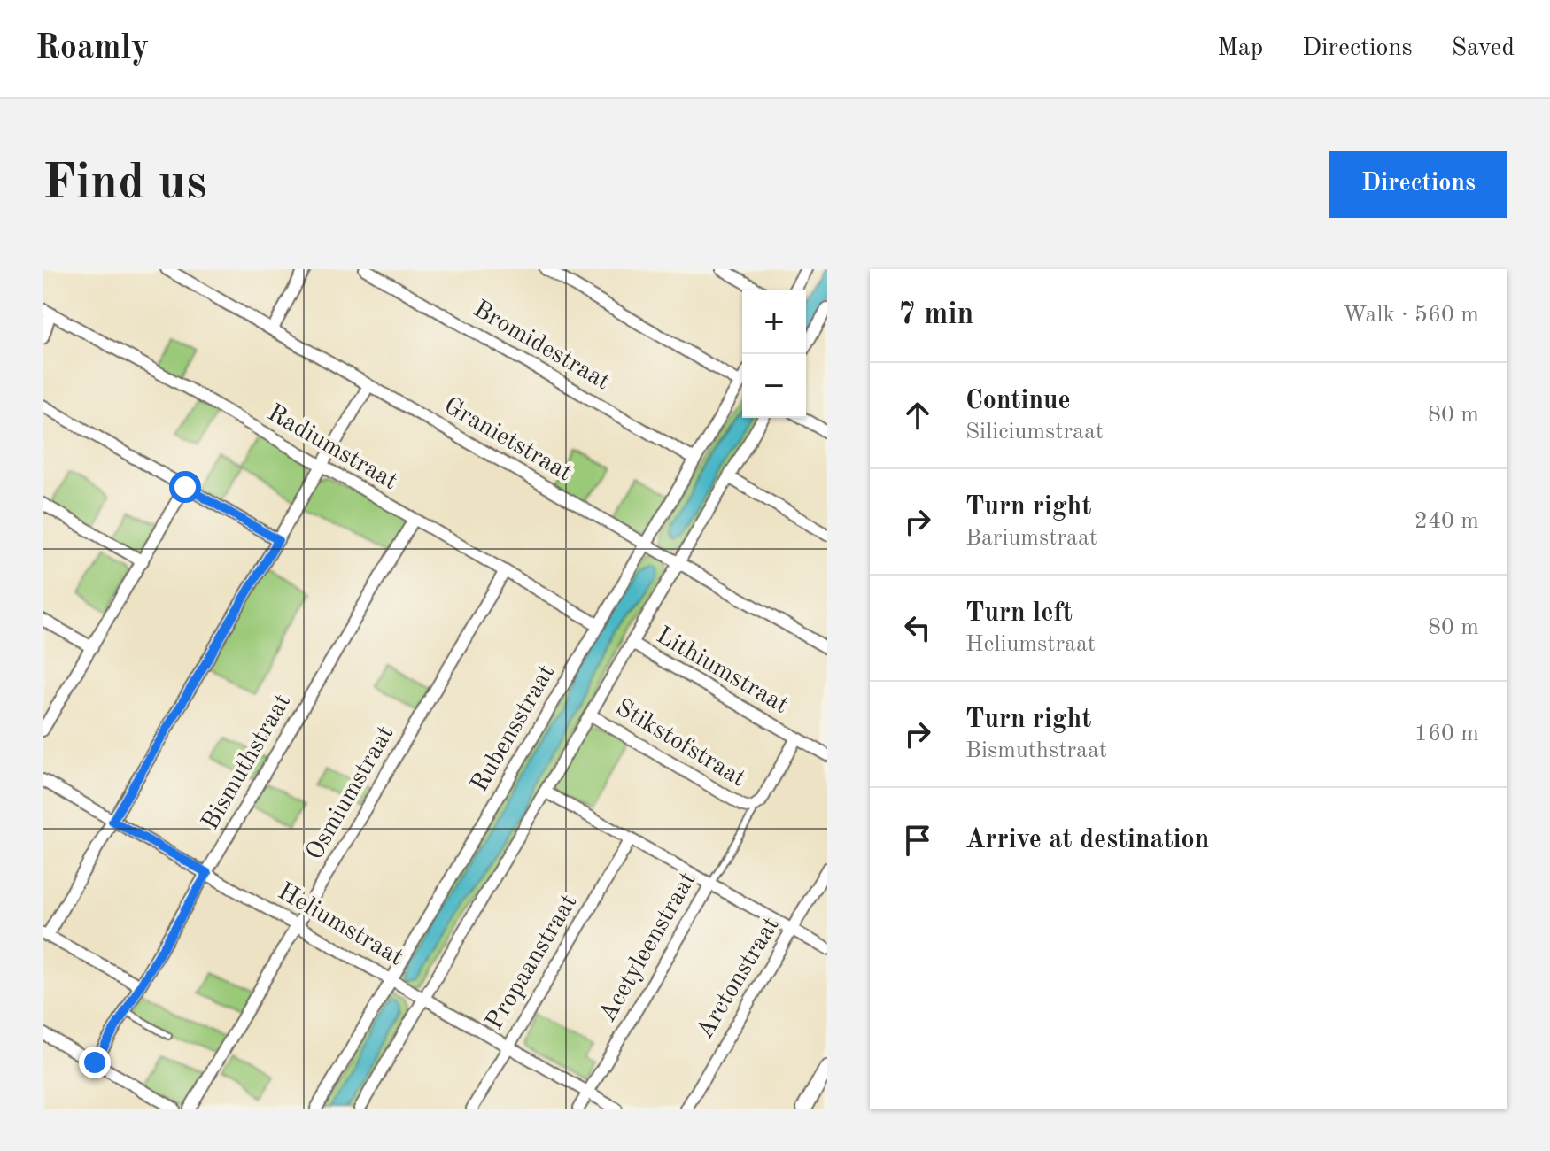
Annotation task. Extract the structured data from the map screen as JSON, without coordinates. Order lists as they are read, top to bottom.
{
  "streets": {
    "street": [
      "Bromidestraat",
      "Granietstraat",
      "Radiumstraat",
      "Lithiumstraat",
      "Rubensstraat",
      "Stikstofstraat",
      "Bismuthstraat",
      "Osmiumstraat",
      "Heliumstraat",
      "Acetyleenstraat",
      "Propaanstraat",
      "Arctonstraat"
    ]
  },
  "crossings": [
    ["Bromidestraat", "Rubensstraat"],
    ["Granietstraat", "Rubensstraat"],
    ["Radiumstraat", "Rubensstraat"],
    ["Radiumstraat", "Bismuthstraat"],
    ["Radiumstraat", "Osmiumstraat"],
    ["Lithiumstraat", "Stikstofstraat"],
    ["Rubensstraat", "Heliumstraat"],
    ["Stikstofstraat", "Acetyleenstraat"],
    ["Bismuthstraat", "Heliumstraat"],
    ["Osmiumstraat", "Heliumstraat"],
    ["Heliumstraat", "Acetyleenstraat"],
    ["Heliumstraat", "Propaanstraat"]
  ],
  "page": {
    "header": "Roamly",
    "nav": ["Map", "Directions", "Saved"],
    "buttons": "Directions",
    "title": "Find us",
    "heading": ["7 min", "Walk · 560 m"],
    "map_buttons": ["+", "−"],
    "list": [
      ["Continue", "Siliciumstraat", "80 m"],
      ["Turn right", "Bariumstraat", "240 m"],
      ["Turn left", "Heliumstraat", "80 m"],
      ["Turn right", "Bismuthstraat", "160 m"],
      "Arrive at destination"
    ]
  }
}
